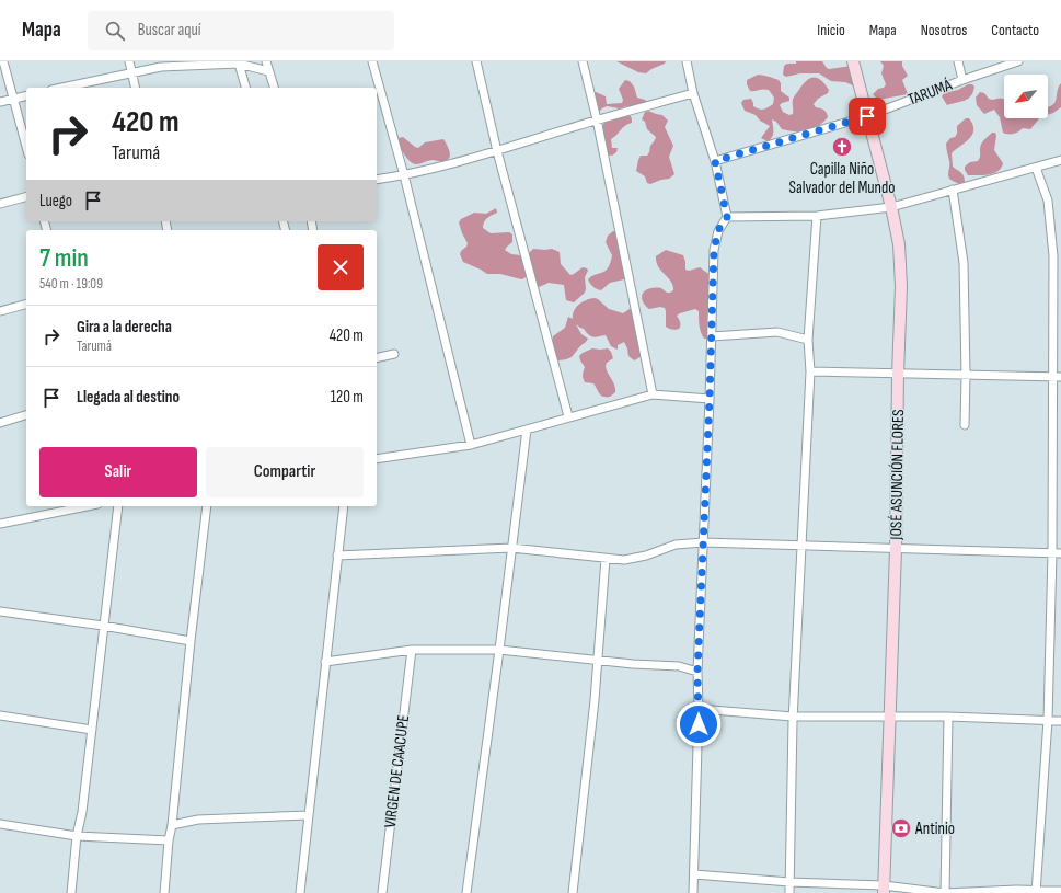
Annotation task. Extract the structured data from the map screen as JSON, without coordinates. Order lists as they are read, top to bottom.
{
  "streets": {
    "street": ["TARUMÁ", "JOSÉ ASUNCIÓN FLORES", "VIRGEN DE CAACUPE"]
  },
  "crossings": [
    ["TARUMÁ", "JOSÉ ASUNCIÓN FLORES"]
  ],
  "places": {
    "church": ["Capilla Niño Salvador del Mundo"],
    "bank": ["Antinio"]
  },
  "north": "bottom left",
  "page": {
    "header": "Mapa",
    "search": "Buscar aquí",
    "nav": [
      "Inicio",
      "Mapa",
      "Nosotros",
      "Contacto"
    ],
    "turn": ["420 m", "Tarumá"],
    "then": "Luego",
    "heading": ["7 min", "540 m · 19:09"],
    "list": [
      {
        "name": "Gira a la derecha",
        "note": "Tarumá",
        "value": "420 m"
      },
      {
        "name": "Llegada al destino",
        "value": "120 m"
      }
    ],
    "buttons": ["Salir", "Compartir"]
  }
}
